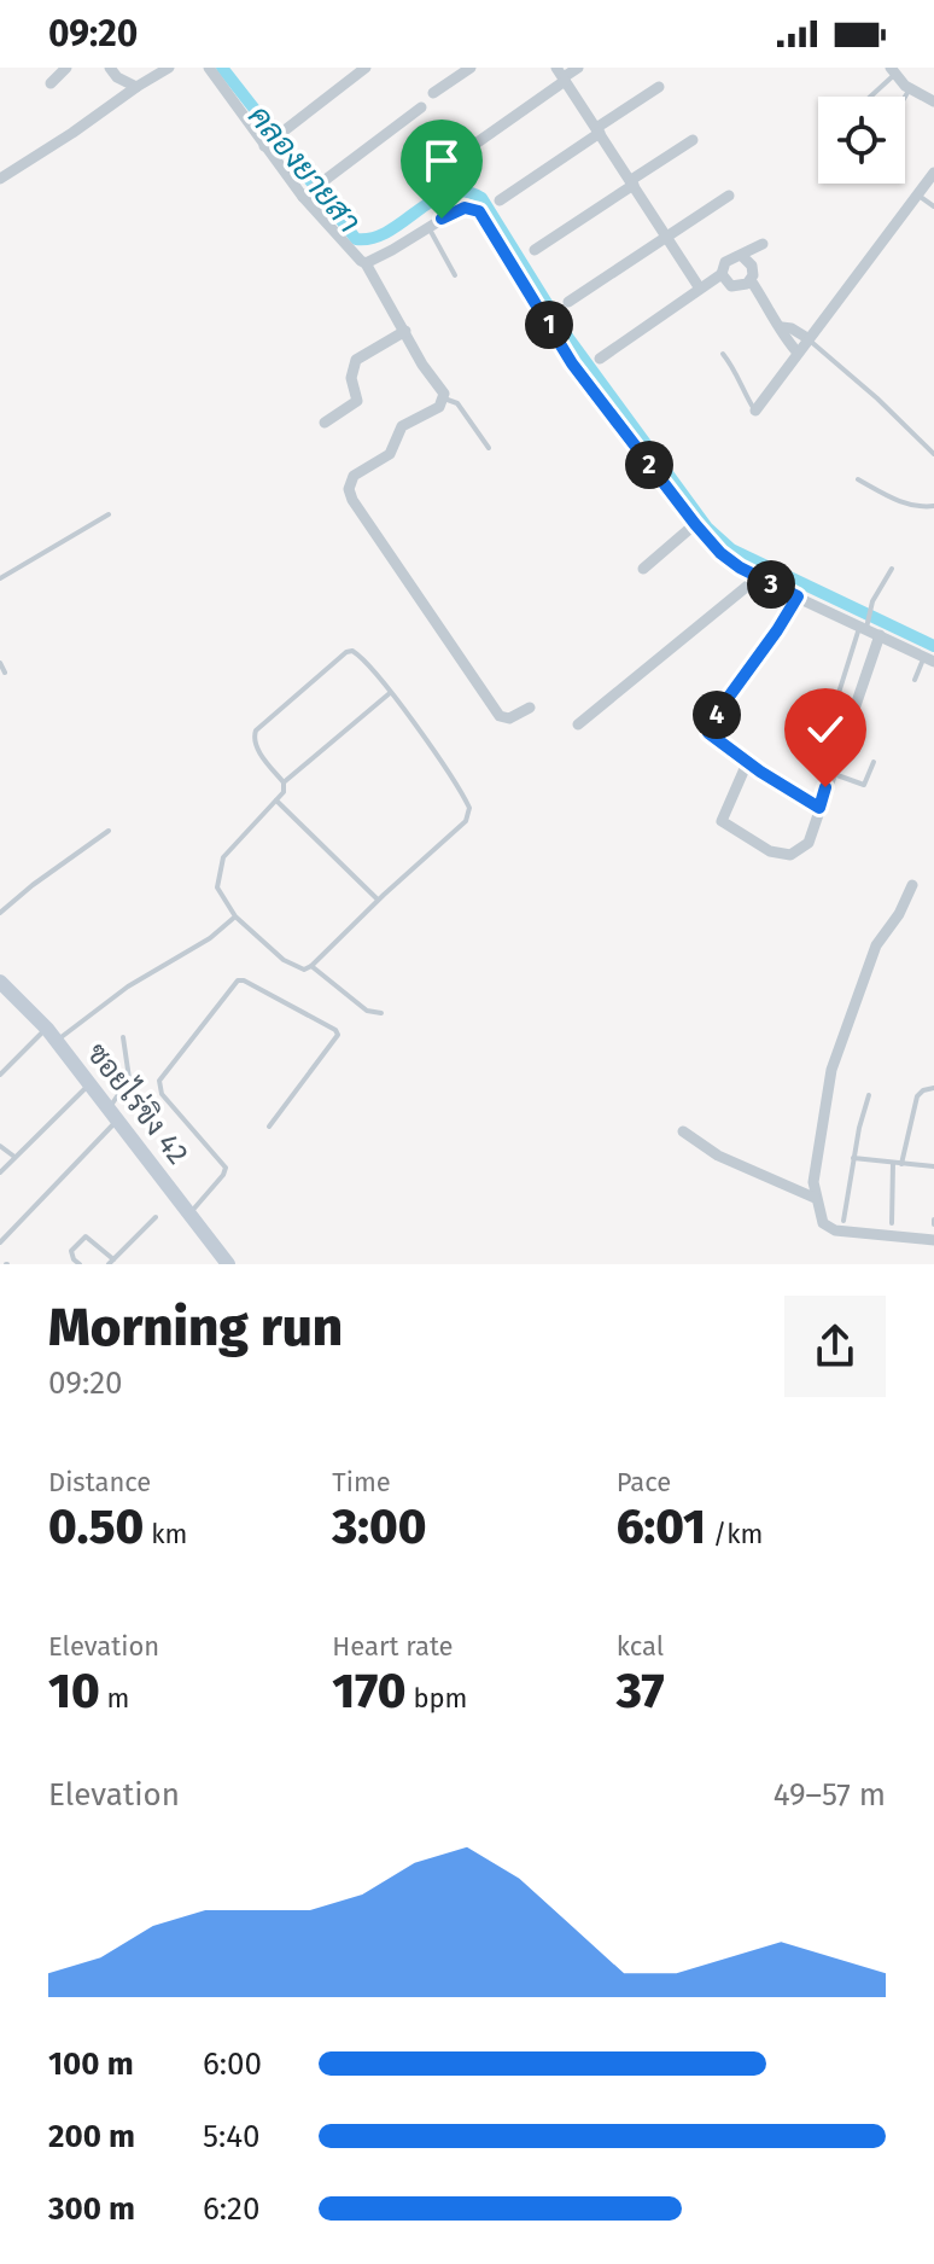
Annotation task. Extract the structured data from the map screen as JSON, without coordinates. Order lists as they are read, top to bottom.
{
  "streets": {
    "street": ["ซอยไร่ขิง 42"]
  },
  "water": ["คลองยายสา"],
  "page": {
    "status": "09:20",
    "pins": [
      "1",
      "2",
      "3",
      "4"
    ],
    "heading": ["Morning run", "09:20"],
    "stats": [
      ["Distance", "0.50 km"],
      ["Time", "3:00"],
      ["Pace", "6:01 /km"],
      ["Elevation", "10 m"],
      ["Heart rate", "170 bpm"],
      ["kcal", "37"]
    ],
    "chart": ["Elevation", "49–57 m"],
    "list": [
      {
        "name": "100 m",
        "note": "6:00"
      },
      {
        "name": "200 m",
        "note": "5:40"
      },
      {
        "name": "300 m",
        "note": "6:20"
      }
    ]
  }
}
